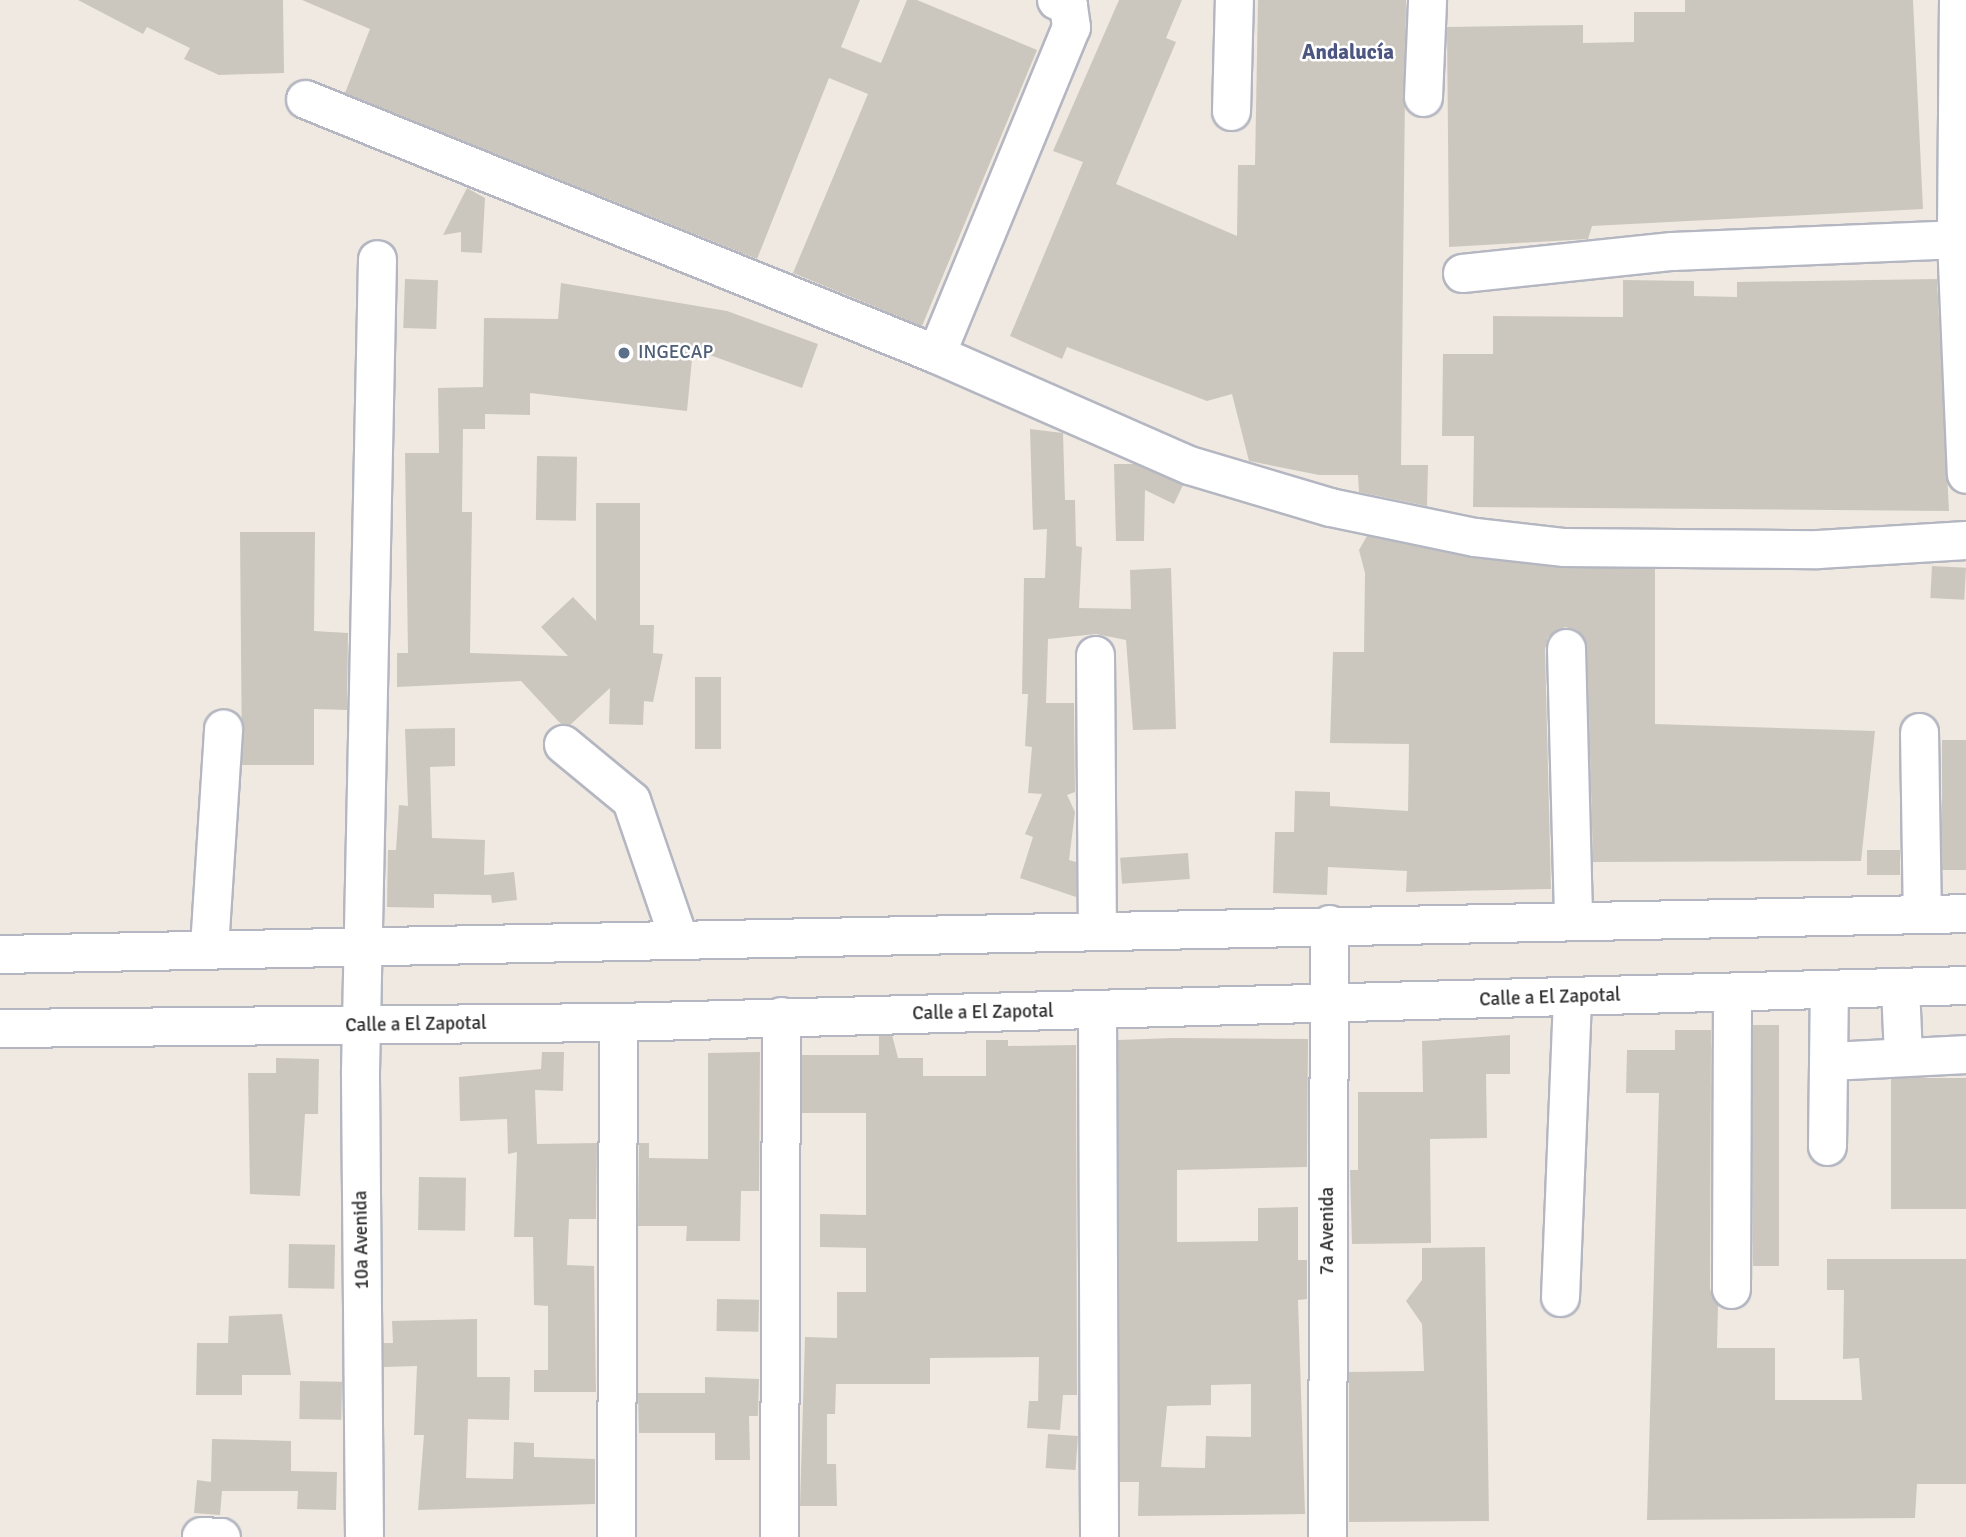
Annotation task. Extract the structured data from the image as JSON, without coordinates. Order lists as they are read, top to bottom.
{
  "streets": {
    "street": ["Calle a El Zapotal", "7a Avenida", "10a Avenida"]
  },
  "crossings": [
    ["Calle a El Zapotal", "7a Avenida"],
    ["Calle a El Zapotal", "10a Avenida"]
  ],
  "districts": ["Andalucía"],
  "places": ["INGECAP"]
}
